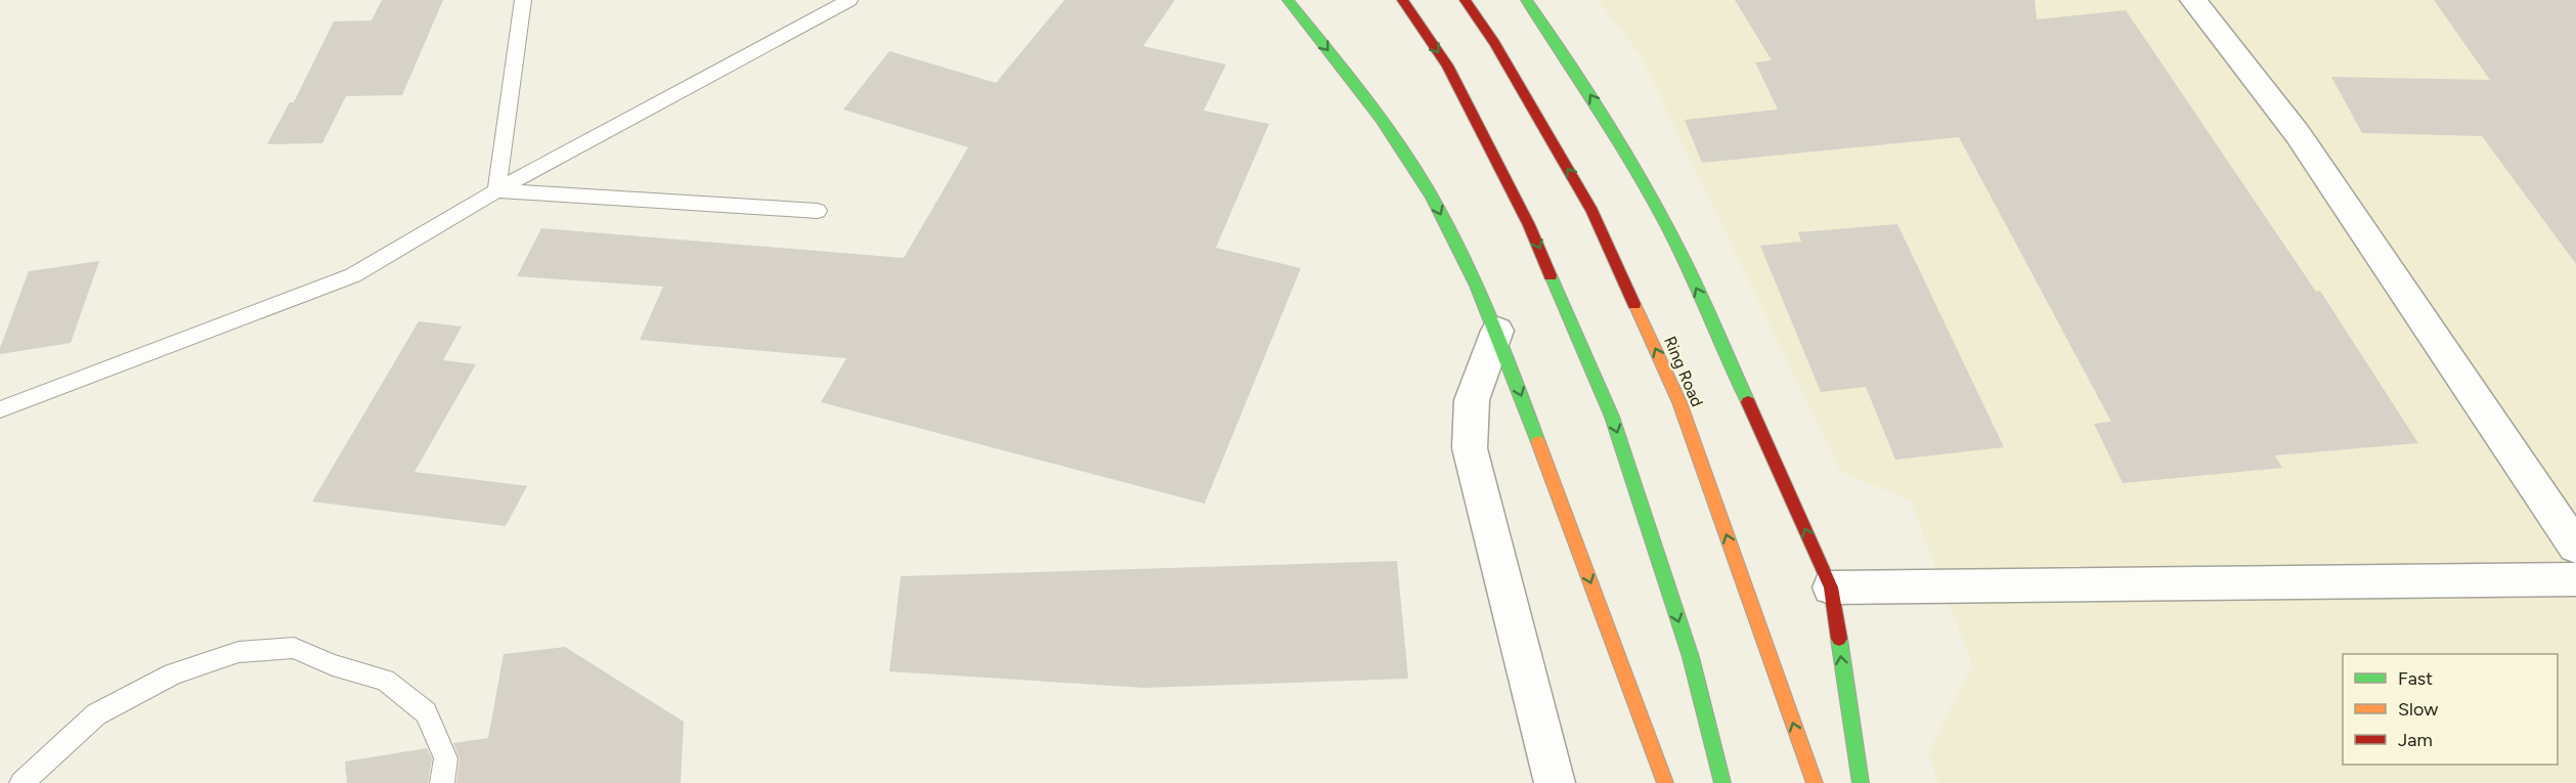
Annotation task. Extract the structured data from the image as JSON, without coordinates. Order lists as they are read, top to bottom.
{
  "streets": {
    "main road": ["Ring Road"]
  },
  "legend": ["Fast", "Slow", "Jam"]
}
